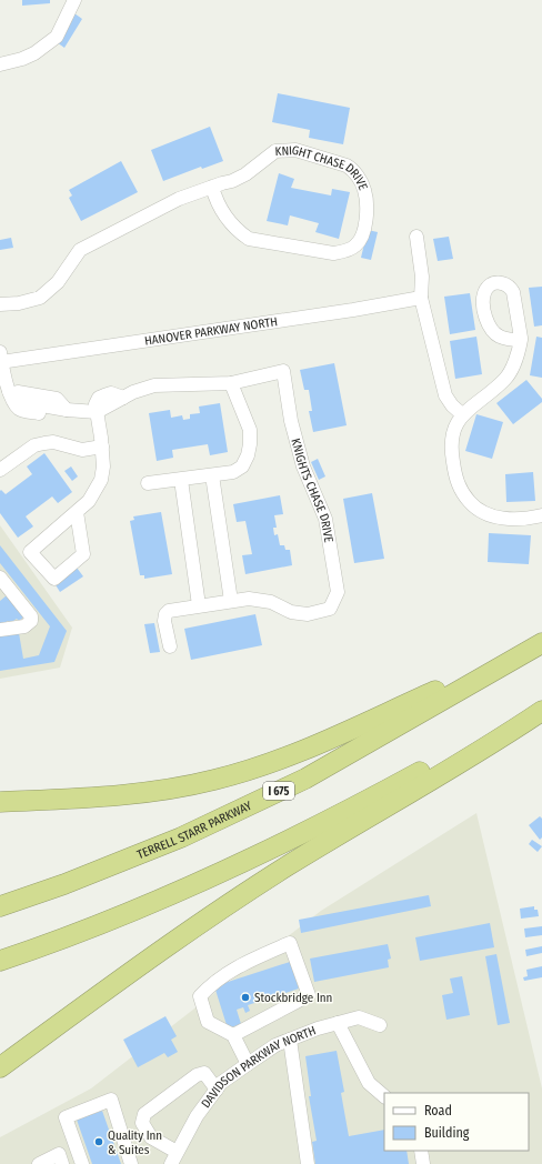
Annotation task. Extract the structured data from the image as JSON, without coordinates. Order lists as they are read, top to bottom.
{
  "streets": {
    "highway": ["I 675", "TERRELL STARR PARKWAY"],
    "street": [
      "KNIGHT CHASE DRIVE",
      "HANOVER PARKWAY NORTH",
      "KNIGHTS CHASE DRIVE",
      "DAVIDSON PARKWAY NORTH"
    ]
  },
  "places": ["Stockbridge Inn", "Quality Inn & Suites"],
  "legend": ["Road", "Building"]
}
